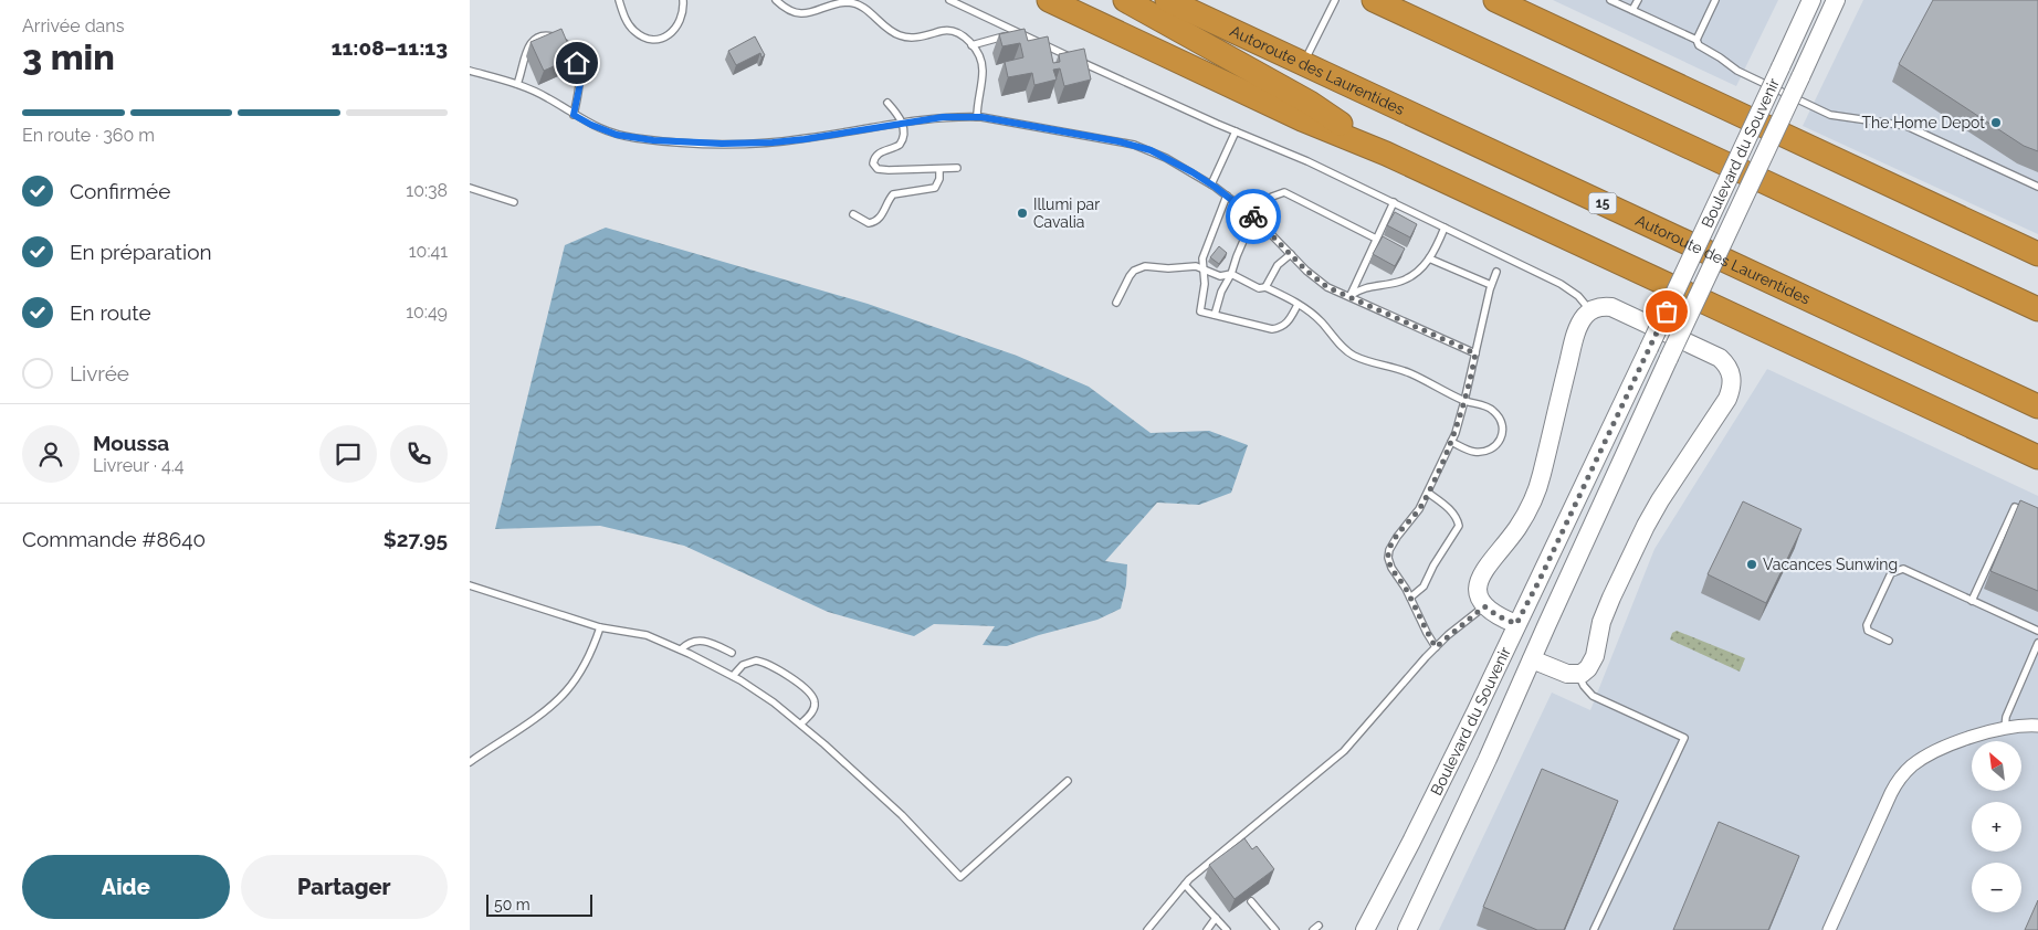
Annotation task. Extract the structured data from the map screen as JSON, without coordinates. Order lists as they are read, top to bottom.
{
  "streets": {
    "highway": ["Autoroute des Laurentides", "15"],
    "street": ["Boulevard du Souvenir"]
  },
  "places": ["The Home Depot", "Illumi par Cavalia", "Vacances Sunwing"],
  "scale_bar": "50 m",
  "north": "top left",
  "page": {
    "heading": ["3 min", "Arrivée dans", "11:08–11:13"],
    "panel": [
      "Moussa",
      "Livreur · 4.4",
      "Commande #8640",
      "$27.95"
    ],
    "bar": "En route · 360 m",
    "list": [
      ["Confirmée", "10:38"],
      ["En préparation", "10:41"],
      ["En route", "10:49"],
      "Livrée"
    ],
    "map_buttons": ["+", "−"],
    "buttons": ["Aide", "Partager"],
    "scale": "50 m"
  }
}
